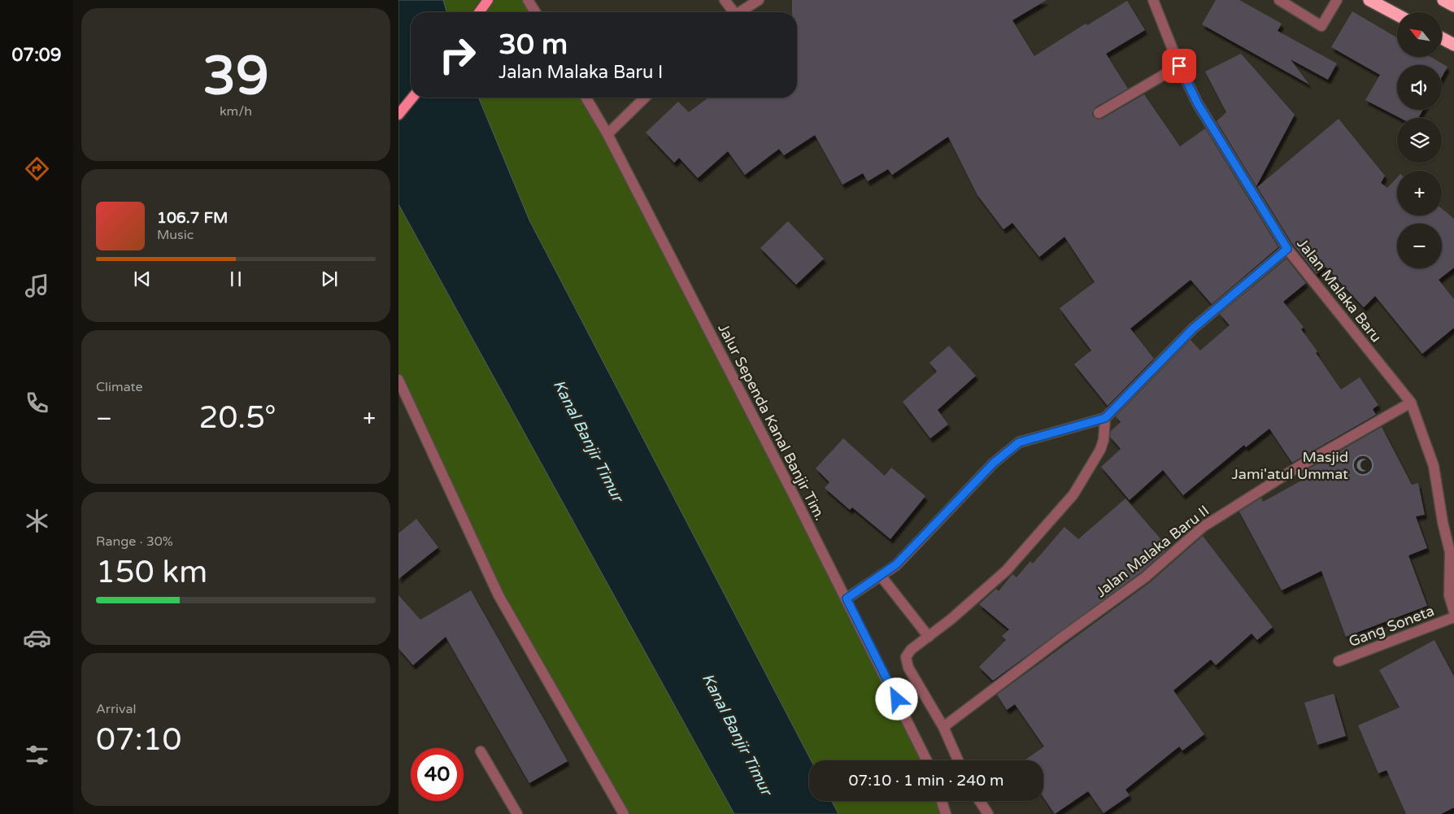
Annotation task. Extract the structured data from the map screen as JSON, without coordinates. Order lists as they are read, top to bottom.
{
  "streets": {
    "street": [
      "Jalan Malaka Baru",
      "Jalur Sependa Kanal Banjir Tim.",
      "Jalan Malaka Baru II",
      "Gang Soneta"
    ]
  },
  "crossings": [
    ["Jalan Malaka Baru", "Jalan Malaka Baru II"]
  ],
  "water": ["Kanal Banjir Timur"],
  "places": {
    "mosque": ["Masjid Jami'atul Ummat"]
  },
  "north": "top left",
  "page": {
    "tabs": "07:09",
    "tile": [
      ["39", "km/h"],
      "Climate",
      ["Range · 30%", "150 km"],
      ["Arrival", "07:10"]
    ],
    "map_buttons": ["+", "−"],
    "turn": ["30 m", "Jalan Malaka Baru I"],
    "song": ["106.7 FM", "Music"],
    "heat": ["−", "20.5°", "+"],
    "limit": "40",
    "trip": "07:10 · 1 min · 240 m"
  }
}
